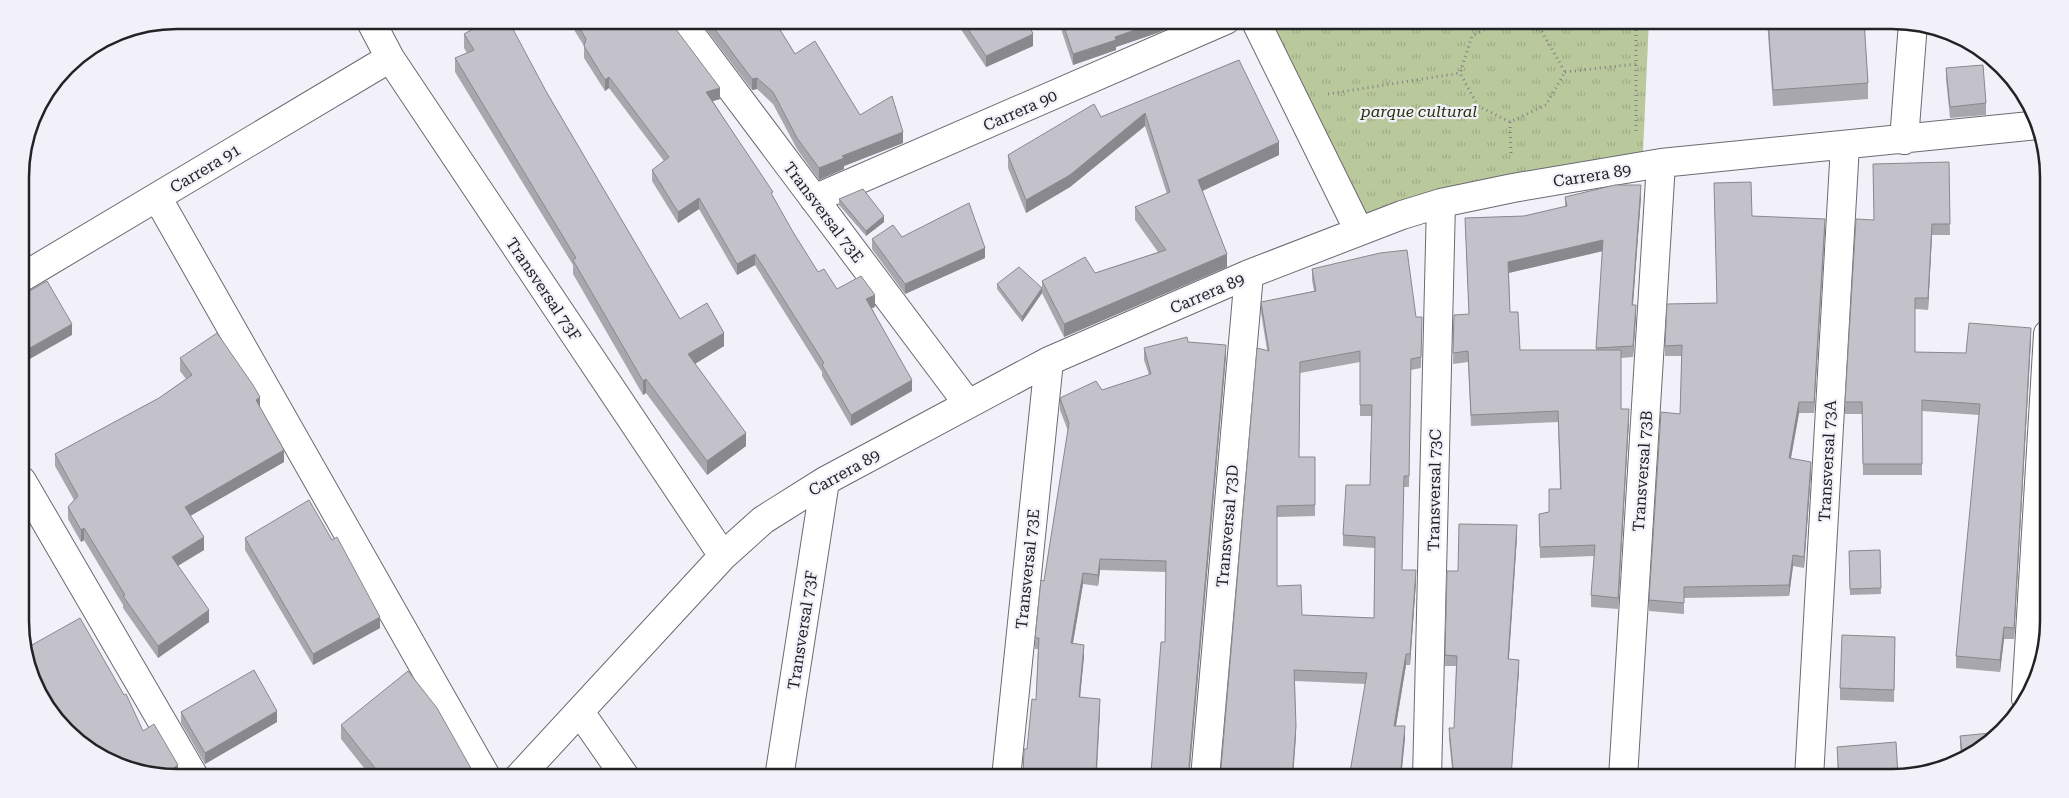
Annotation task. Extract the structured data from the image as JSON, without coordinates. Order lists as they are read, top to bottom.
{
  "streets": {
    "street": [
      "Carrera 90",
      "Carrera 91",
      "Carrera 89",
      "Transversal 73E",
      "Transversal 73F",
      "Transversal 73A",
      "Transversal 73B",
      "Transversal 73C",
      "Transversal 73D"
    ]
  },
  "crossings": [
    ["Carrera 90", "Transversal 73E"],
    ["Carrera 91", "Transversal 73F"],
    ["Carrera 89", "Transversal 73E"],
    ["Carrera 89", "Transversal 73F"],
    ["Carrera 89", "Transversal 73A"],
    ["Carrera 89", "Transversal 73B"],
    ["Carrera 89", "Transversal 73C"],
    ["Carrera 89", "Transversal 73D"]
  ],
  "parks": ["parque cultural"]
}
